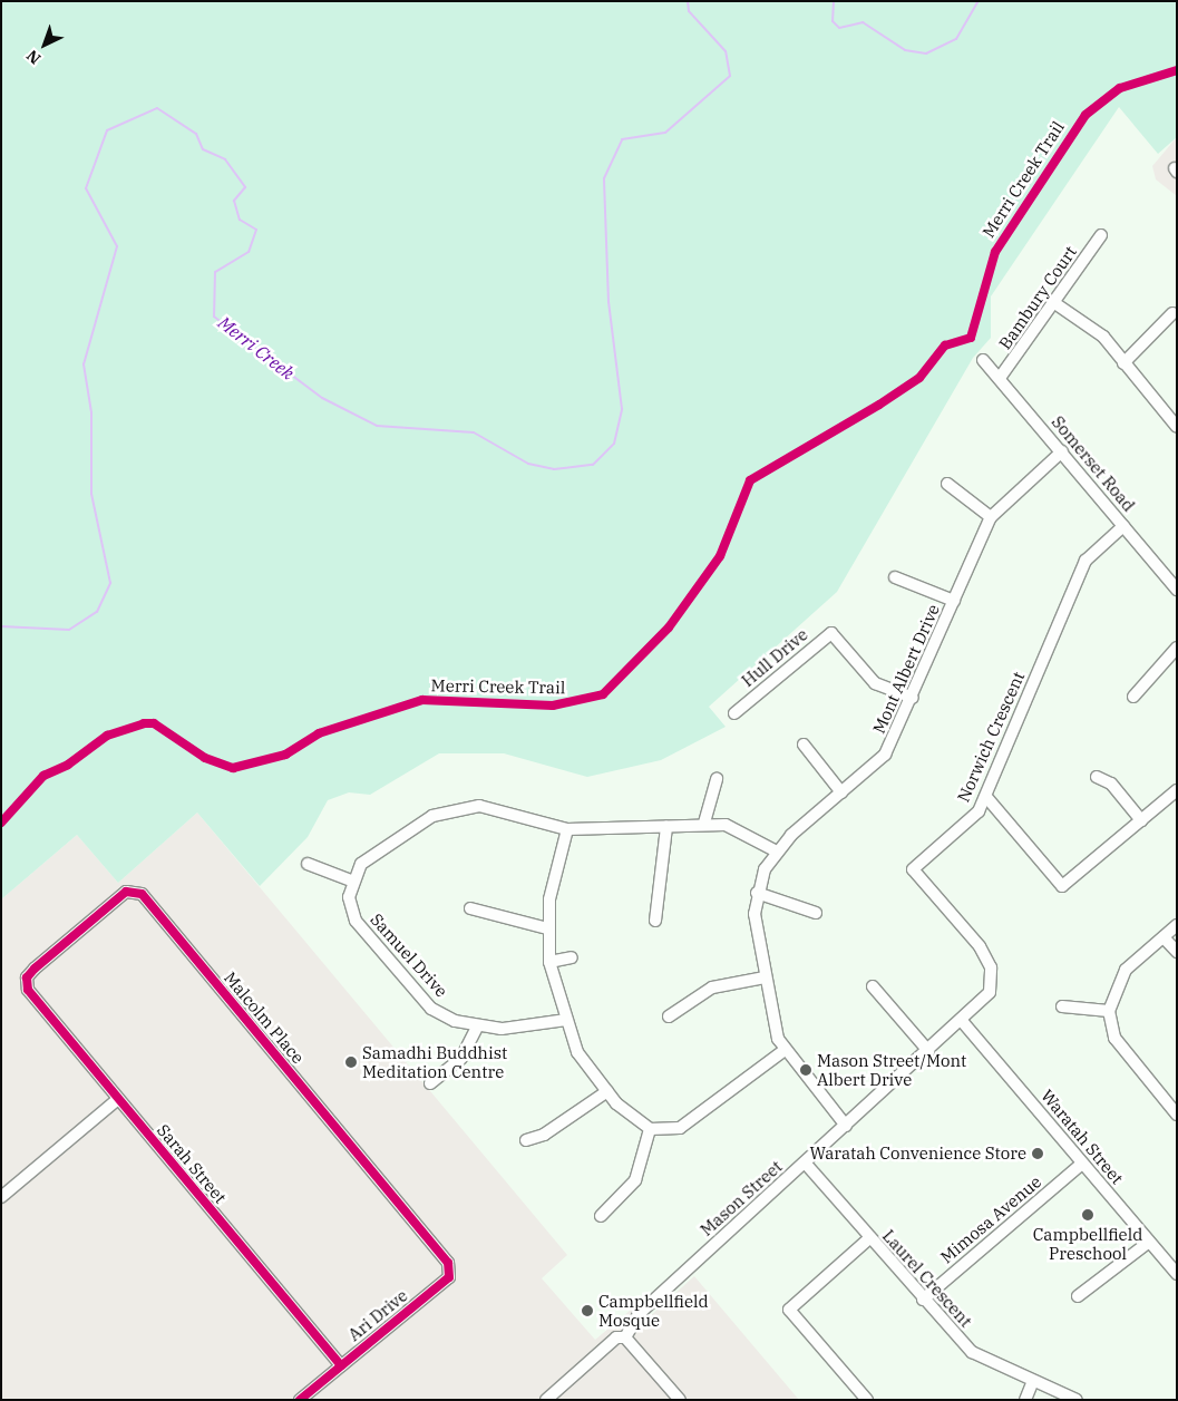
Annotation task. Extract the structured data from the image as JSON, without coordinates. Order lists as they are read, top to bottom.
{
  "streets": {
    "street": [
      "Bambury Court",
      "Somerset Road",
      "Hull Drive",
      "Mont Albert Drive",
      "Norwich Crescent",
      "Samuel Drive",
      "Malcolm Place",
      "Waratah Street",
      "Sarah Street",
      "Mason Street",
      "Mimosa Avenue",
      "Laurel Crescent",
      "Ari Drive"
    ],
    "cycle path": ["Merri Creek Trail"]
  },
  "crossings": [
    ["Bambury Court", "Somerset Road"],
    ["Somerset Road", "Mont Albert Drive"],
    ["Somerset Road", "Norwich Crescent"],
    ["Hull Drive", "Mont Albert Drive"],
    ["Mont Albert Drive", "Mason Street"],
    ["Norwich Crescent", "Waratah Street"],
    ["Norwich Crescent", "Mason Street"],
    ["Malcolm Place", "Sarah Street"],
    ["Malcolm Place", "Ari Drive"],
    ["Waratah Street", "Mason Street"],
    ["Waratah Street", "Mimosa Avenue"],
    ["Sarah Street", "Ari Drive"],
    ["Mason Street", "Laurel Crescent"],
    ["Mimosa Avenue", "Laurel Crescent"]
  ],
  "water": ["Merri Creek"],
  "places": [
    "Samadhi Buddhist Meditation Centre",
    "Mason Street/Mont Albert Drive",
    "Waratah Convenience Store",
    "Campbellfield Preschool",
    "Campbellfield Mosque"
  ],
  "north": "bottom left"
}
